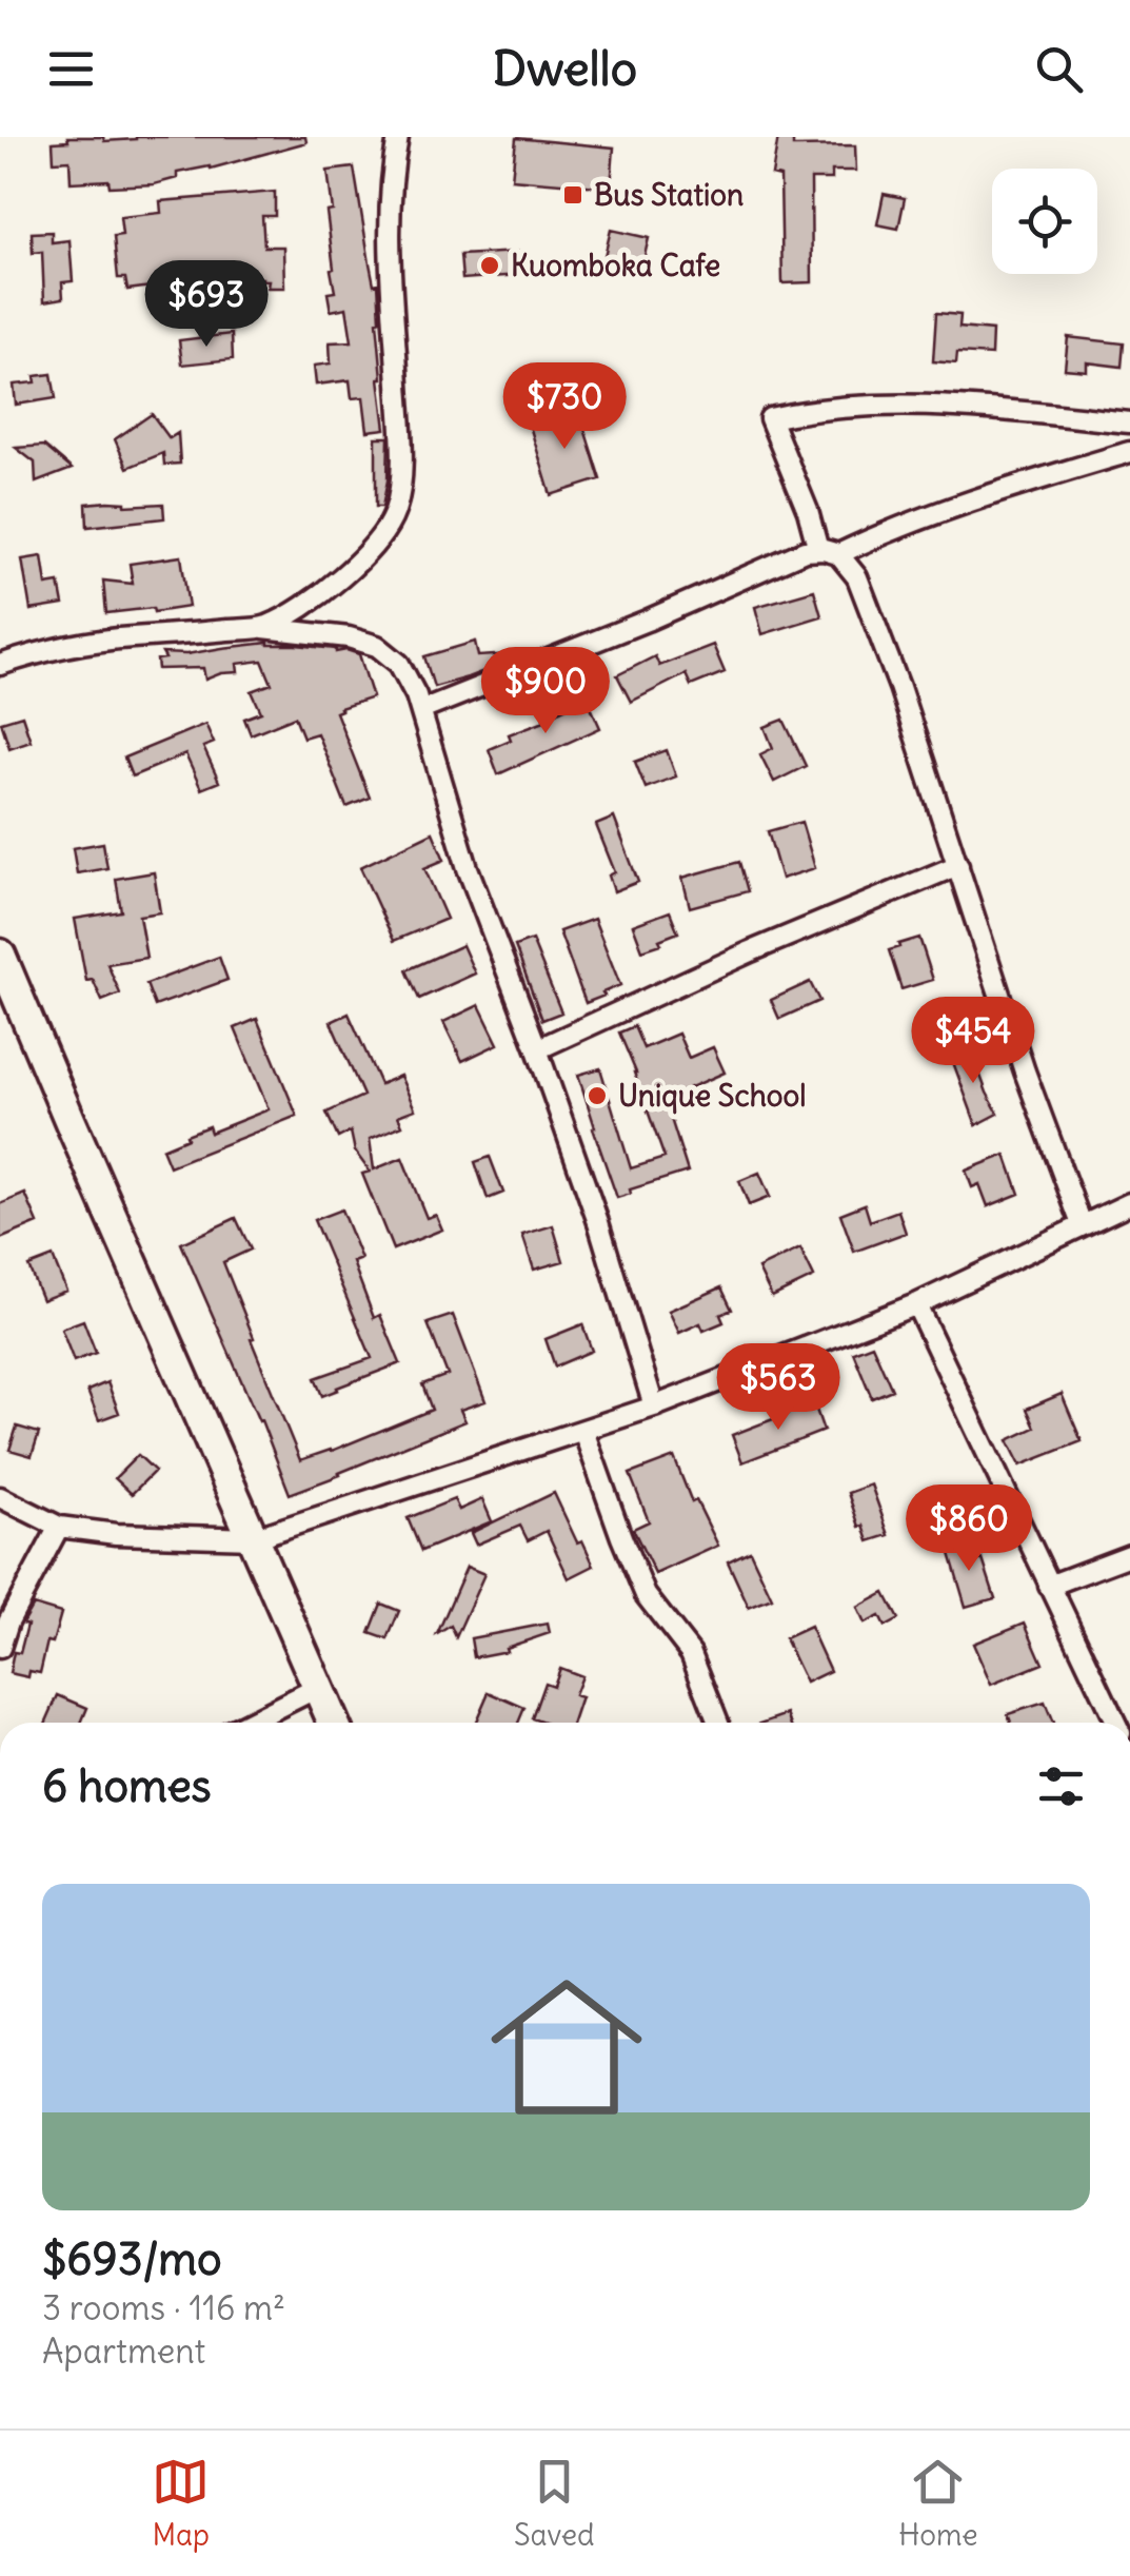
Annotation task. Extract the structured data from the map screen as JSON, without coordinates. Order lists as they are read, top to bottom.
{
  "places": {
    "transit": ["Bus Station"],
    "other": ["Kuomboka Cafe", "Unique School"]
  },
  "page": {
    "header": "Dwello",
    "price": [
      "$693",
      "$730",
      "$900",
      "$454",
      "$563",
      "$860"
    ],
    "heading": "6 homes",
    "list": [
      {
        "name": "$693/mo",
        "note": "3 rooms · 116 m² · Apartment"
      }
    ],
    "tabs": ["Map", "Saved", "Home"]
  }
}
